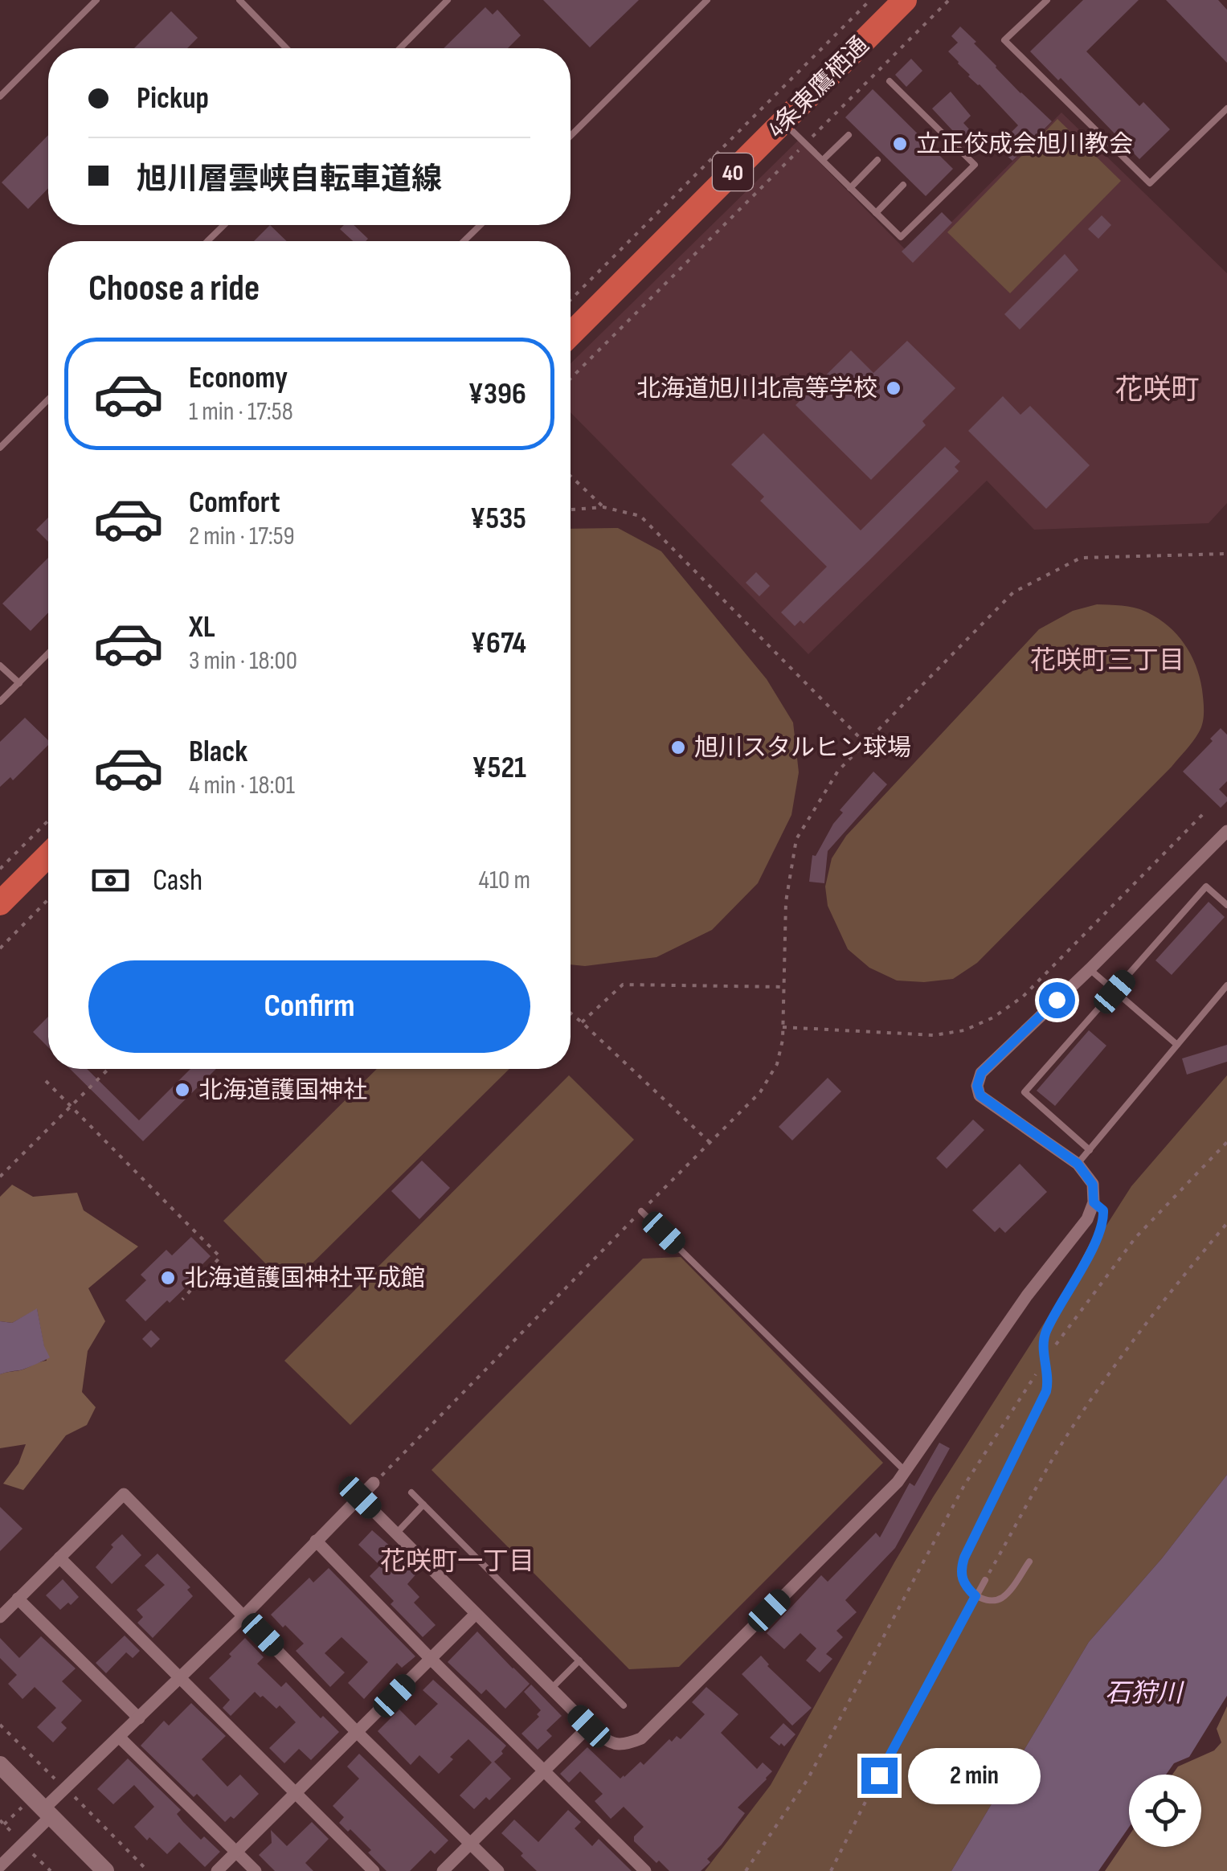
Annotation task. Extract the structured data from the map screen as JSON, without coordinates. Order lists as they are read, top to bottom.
{
  "streets": {
    "highway": ["4条東鷹栖通", "40"]
  },
  "districts": ["花咲町", "花咲町三丁目", "花咲町一丁目"],
  "water": ["石狩川"],
  "places": [
    "立正佼成会旭川教会",
    "北海道旭川北高等学校",
    "旭川スタルヒン球場",
    "北海道護国神社",
    "北海道護国神社平成館"
  ],
  "page": {
    "banner": ["Pickup", "旭川層雲峡自転車道線"],
    "heading": "Choose a ride",
    "list": [
      {
        "name": "Economy",
        "note": "1 min · 17:58",
        "value": "¥396"
      },
      {
        "name": "Comfort",
        "note": "2 min · 17:59",
        "value": "¥535"
      },
      {
        "name": "XL",
        "note": "3 min · 18:00",
        "value": "¥674"
      },
      {
        "name": "Black",
        "note": "4 min · 18:01",
        "value": "¥521"
      }
    ],
    "pay": ["Cash", "410 m"],
    "buttons": "Confirm",
    "bubble": "2 min"
  }
}
